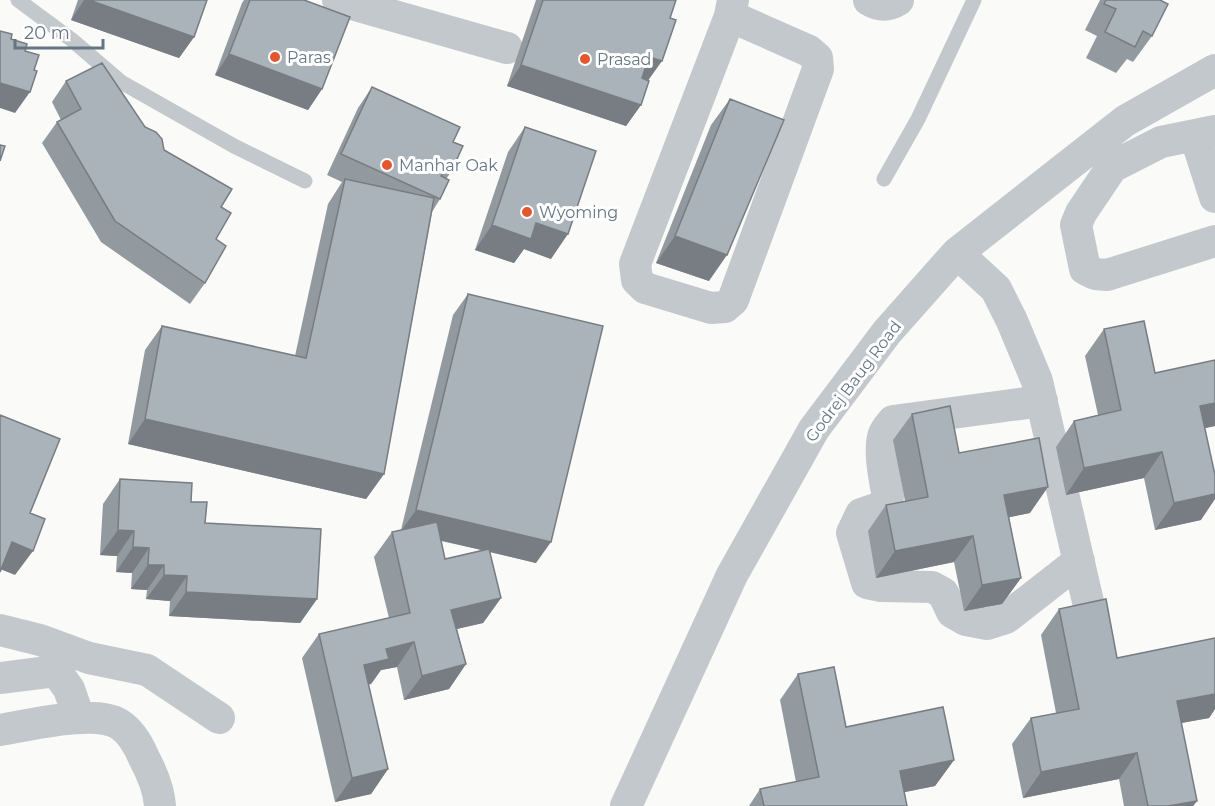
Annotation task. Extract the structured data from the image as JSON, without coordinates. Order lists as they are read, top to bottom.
{
  "streets": {
    "street": ["Godrej Baug Road"]
  },
  "places": [
    "Paras",
    "Prasad",
    "Manhar Oak",
    "Wyoming"
  ],
  "scale_bar": "20 m"
}
